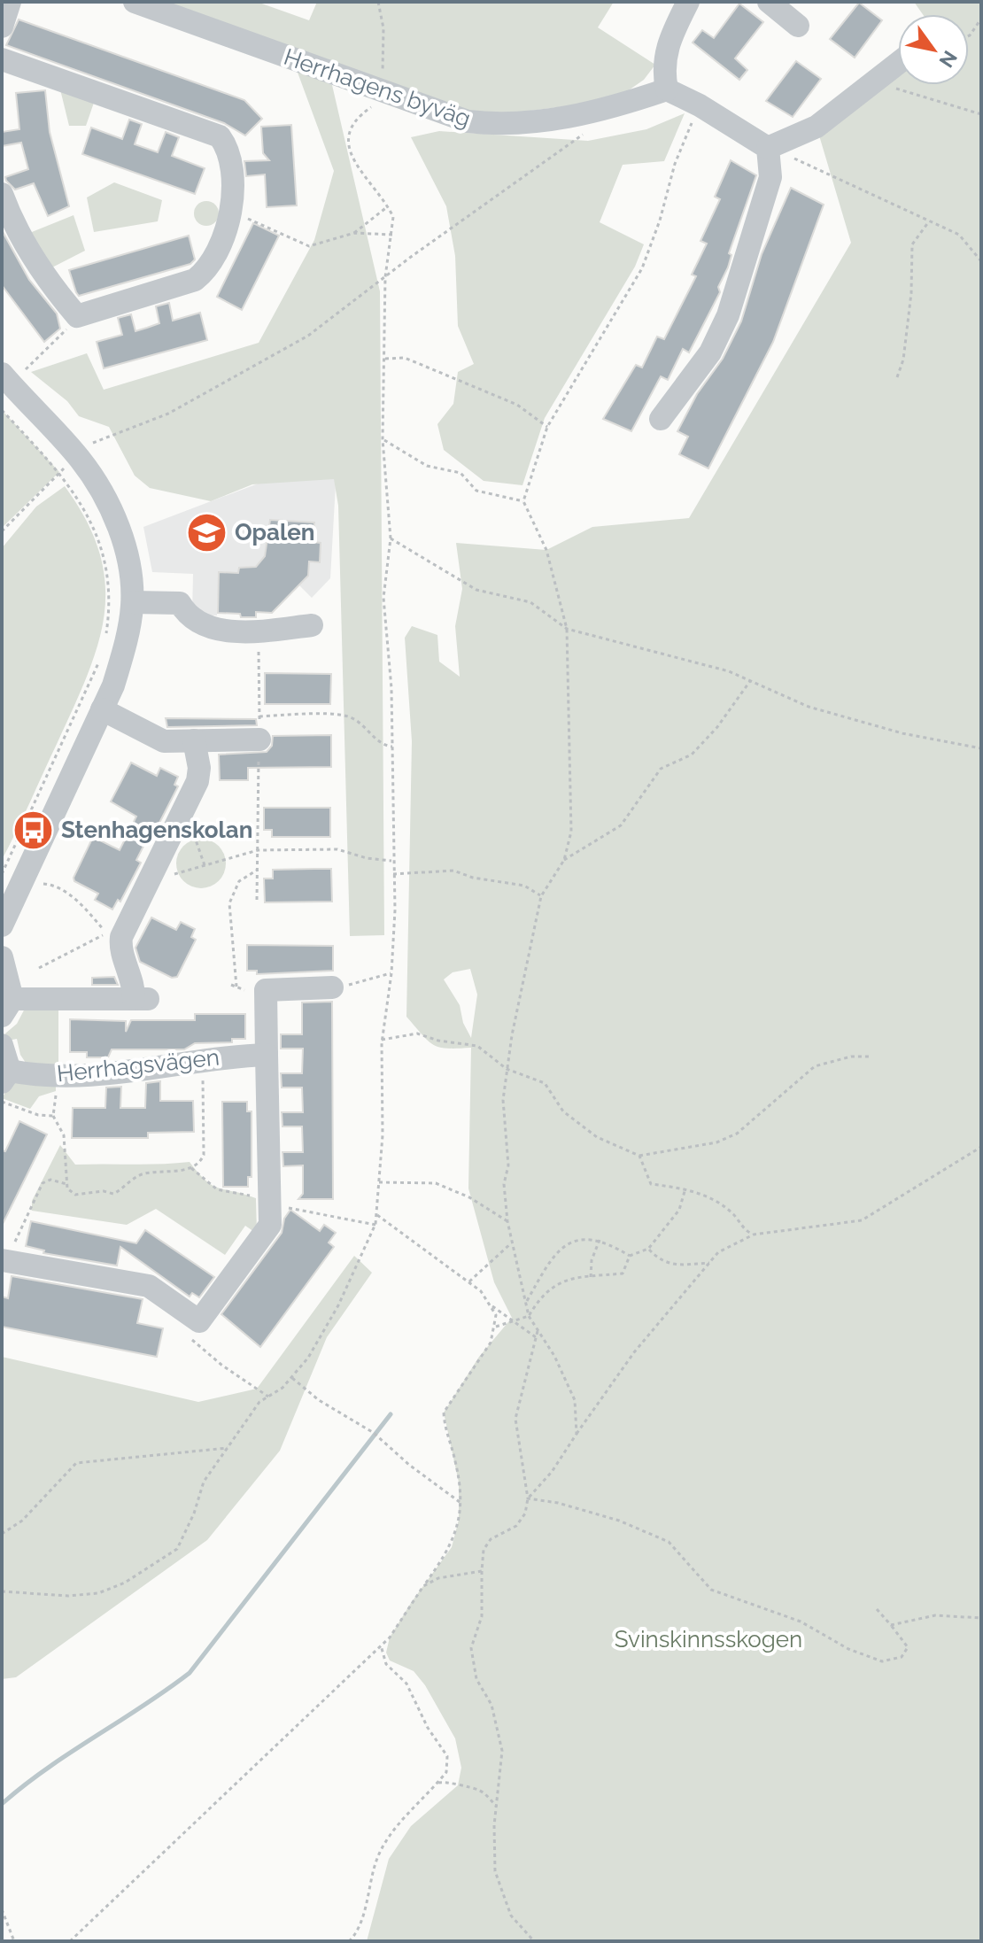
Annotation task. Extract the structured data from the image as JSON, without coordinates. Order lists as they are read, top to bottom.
{
  "streets": {
    "street": ["Herrhagens byväg", "Herrhagsvägen"]
  },
  "parks": ["Svinskinnsskogen"],
  "places": {
    "school or university": ["Opalen"],
    "bus stop": ["Stenhagenskolan"]
  },
  "north": "bottom right"
}
